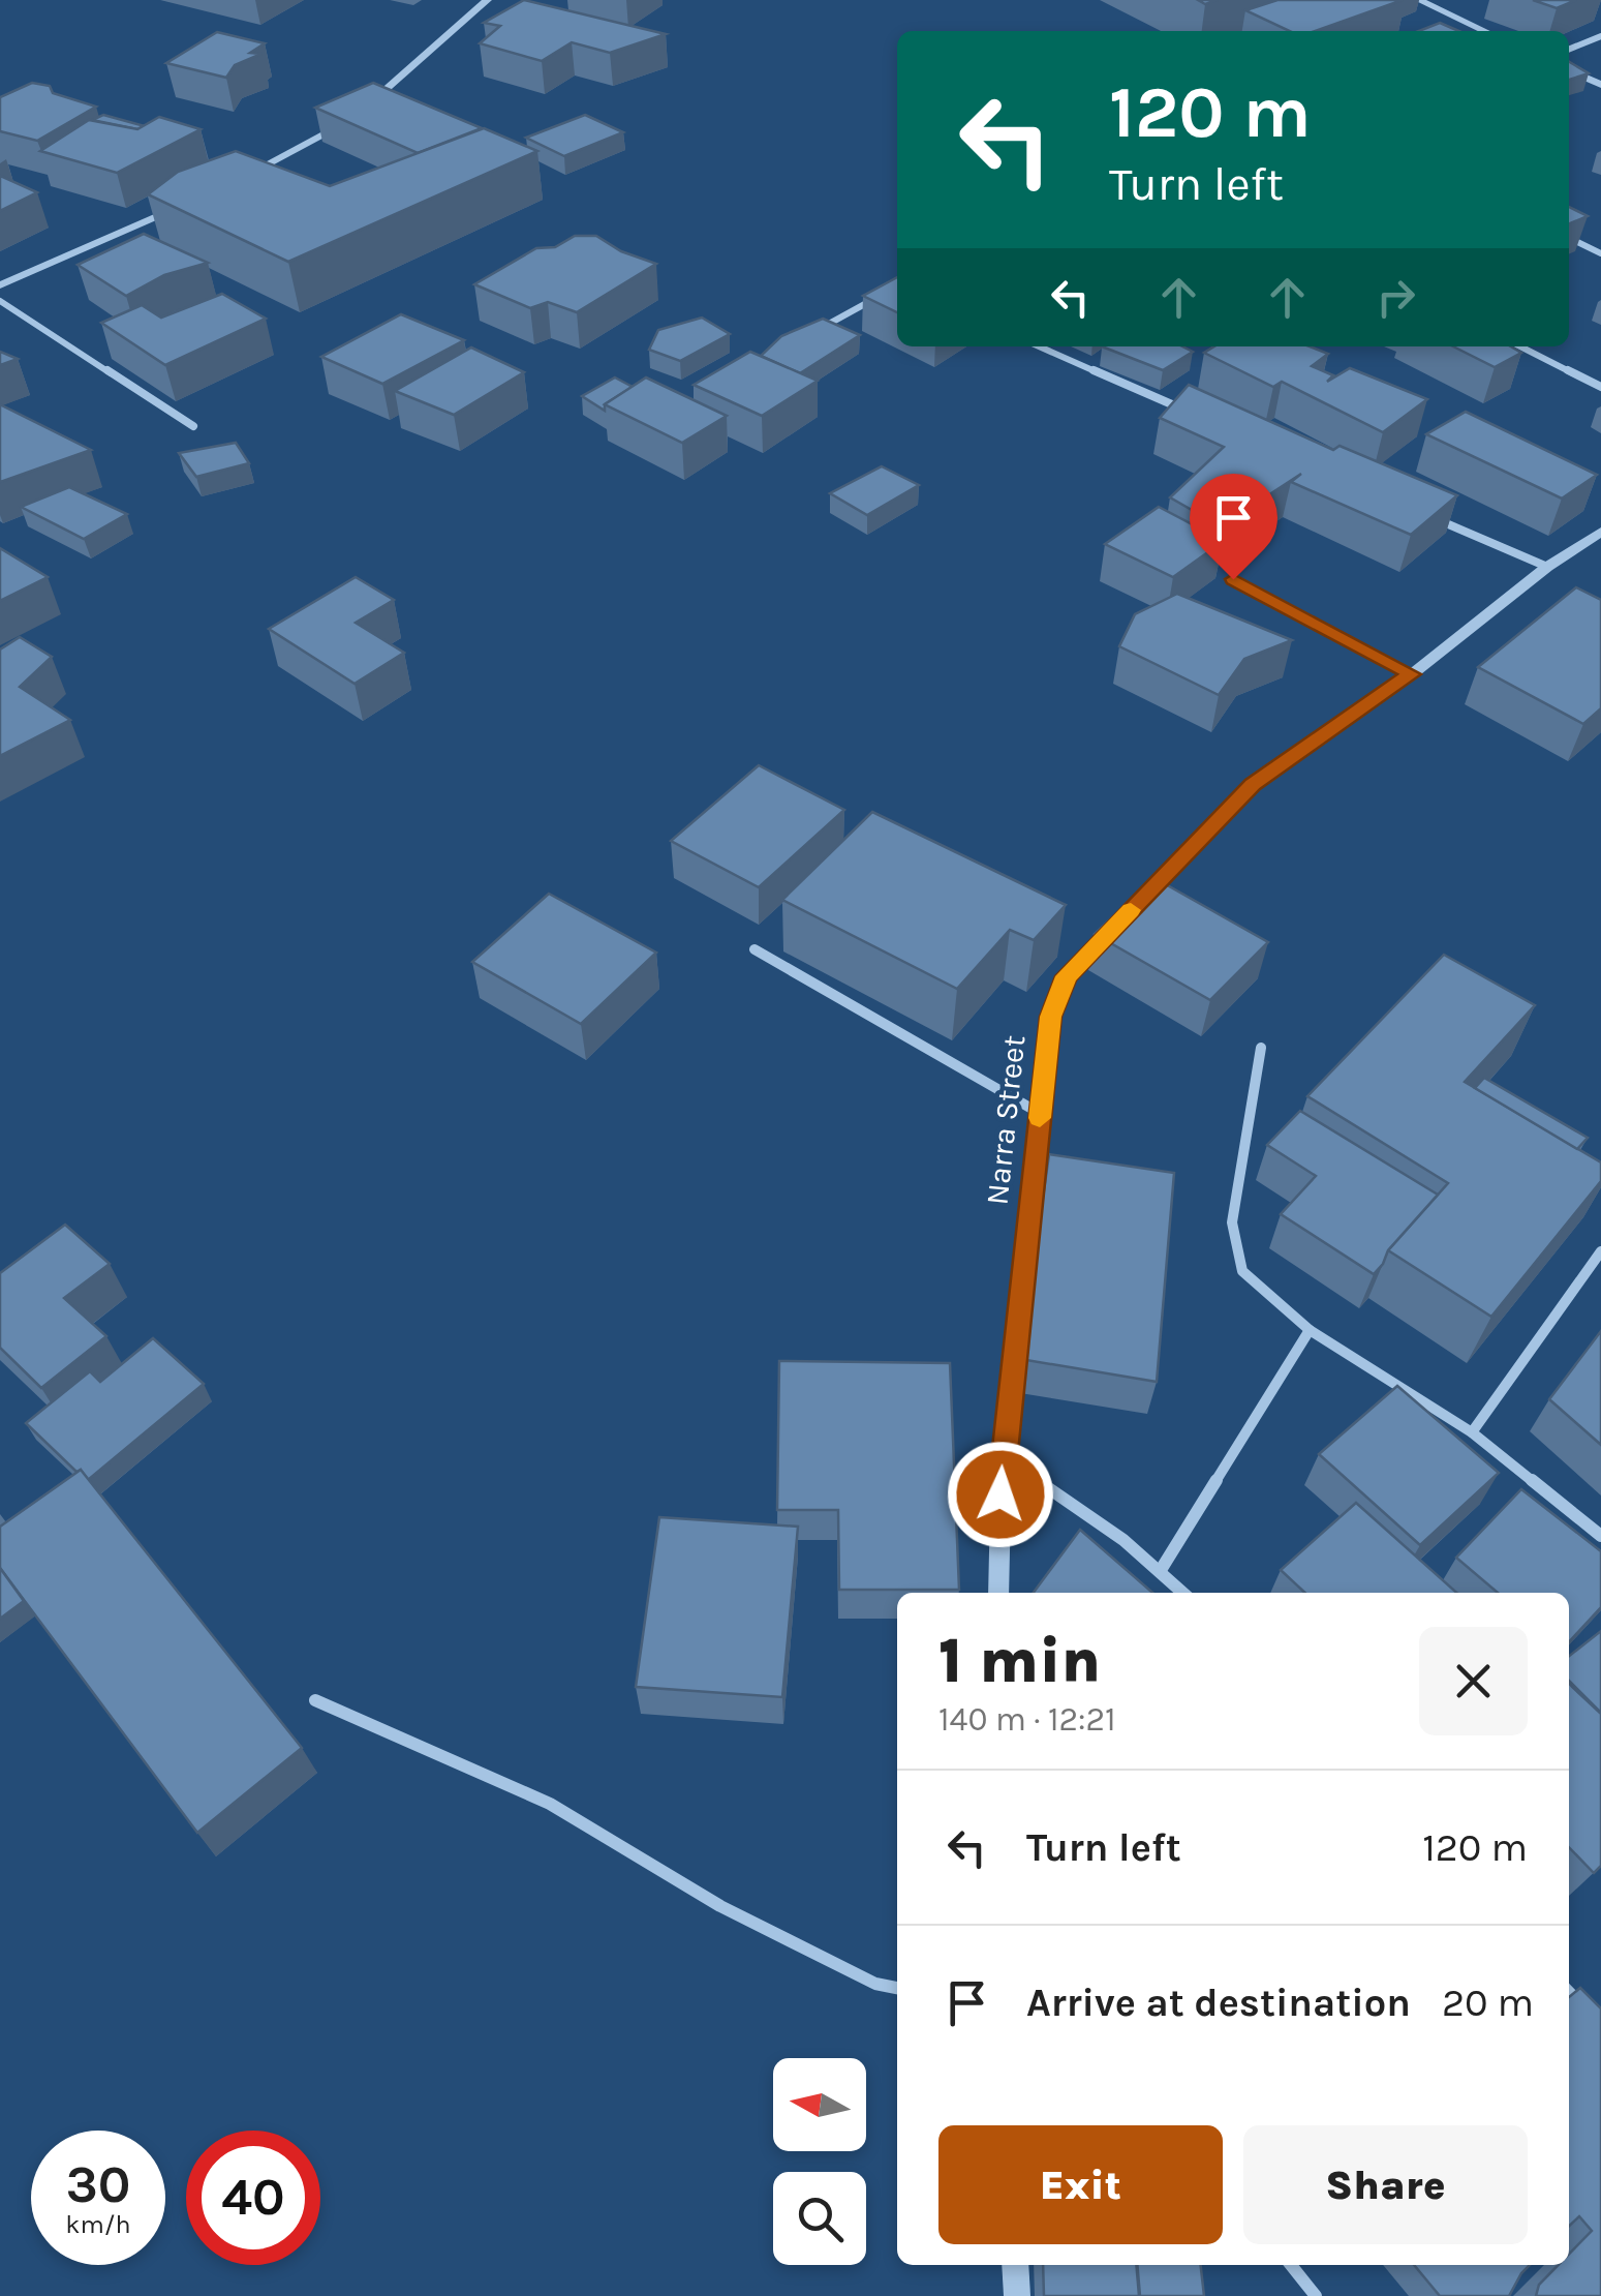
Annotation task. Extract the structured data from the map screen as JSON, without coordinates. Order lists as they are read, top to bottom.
{
  "streets": {
    "street": ["Narra Street"]
  },
  "north": "left",
  "page": {
    "turn": ["120 m", "Turn left"],
    "heading": ["1 min", "140 m · 12:21"],
    "list": [
      {
        "name": "Turn left",
        "value": "120 m"
      },
      {
        "name": "Arrive at destination",
        "value": "20 m"
      }
    ],
    "buttons": ["Exit", "Share"],
    "speed": "30 km/h",
    "limit": "40"
  }
}
